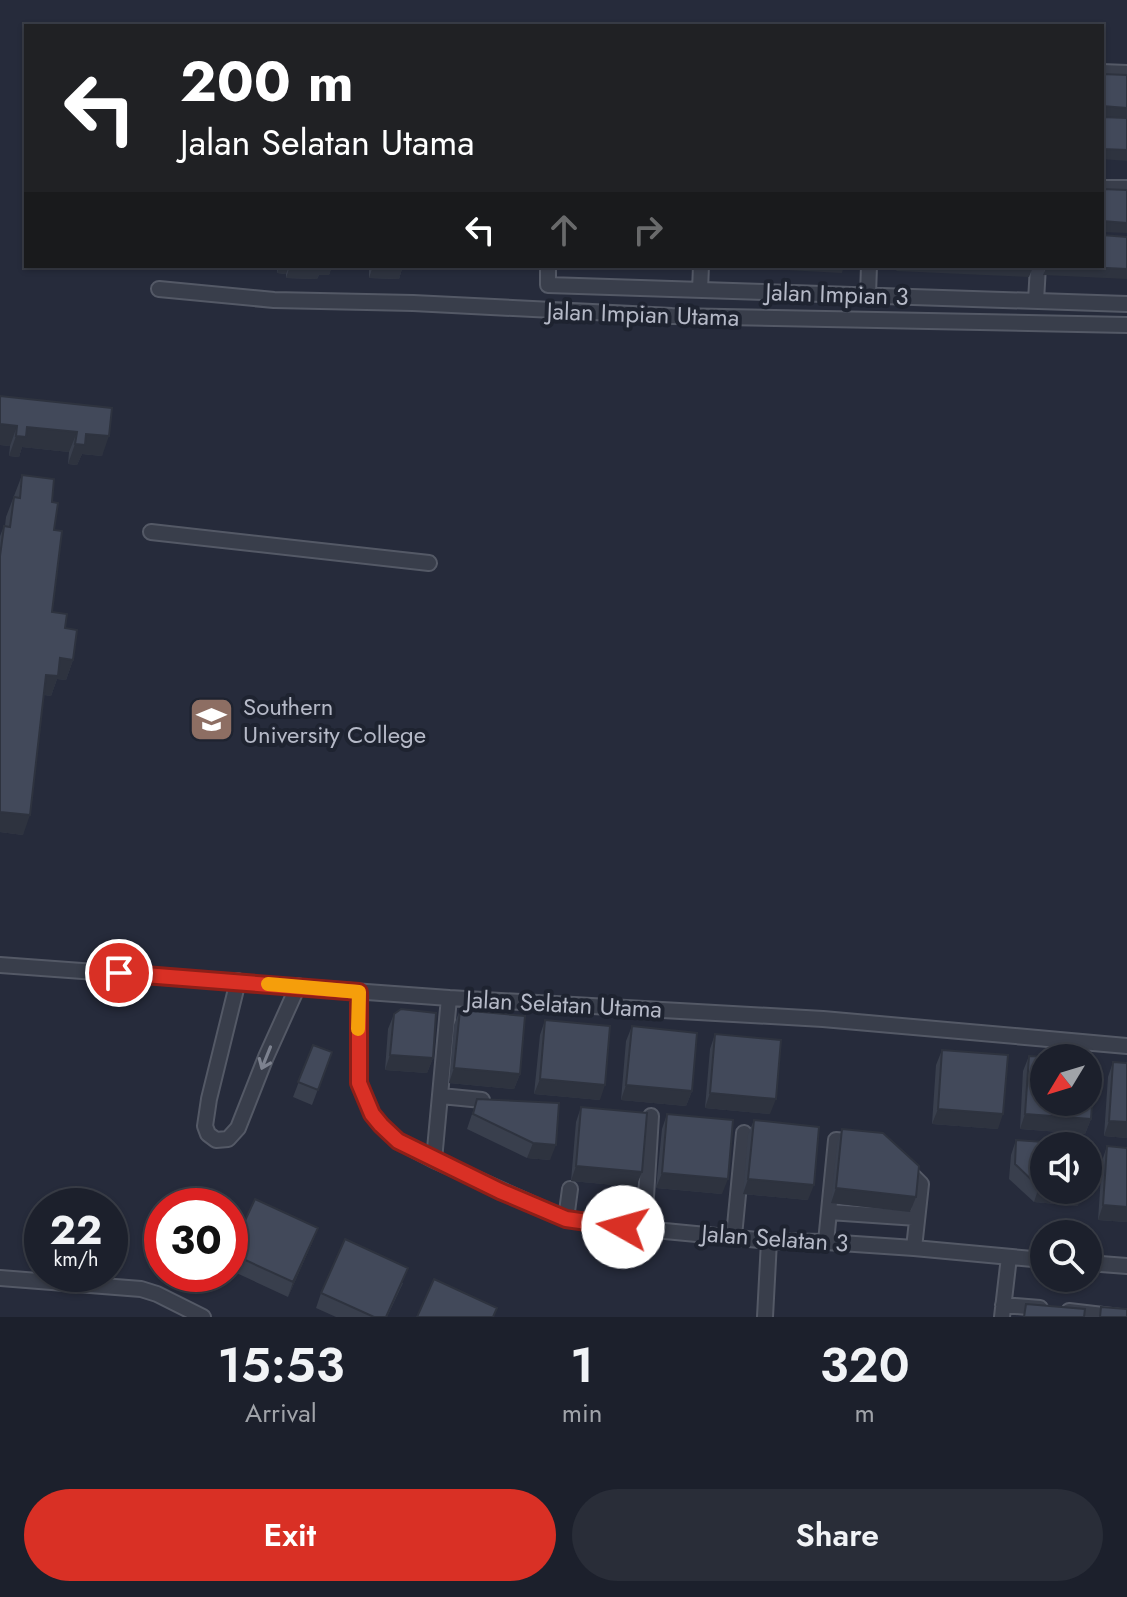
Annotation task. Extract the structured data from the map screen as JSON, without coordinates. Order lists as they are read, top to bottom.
{
  "streets": {
    "street": [
      "Jalan Impian 3",
      "Jalan Impian Utama",
      "Jalan Selatan Utama",
      "Jalan Selatan 3"
    ]
  },
  "crossings": [
    ["Jalan Selatan Utama", "Jalan Selatan 3"]
  ],
  "places": {
    "school or university": ["Southern University College"]
  },
  "north": "bottom left",
  "page": {
    "turn": ["200 m", "Jalan Selatan Utama"],
    "speed": "22 km/h",
    "limit": "30",
    "eta": [
      "15:53",
      "Arrival",
      "1",
      "min",
      "320",
      "m"
    ],
    "buttons": ["Exit", "Share"]
  }
}
